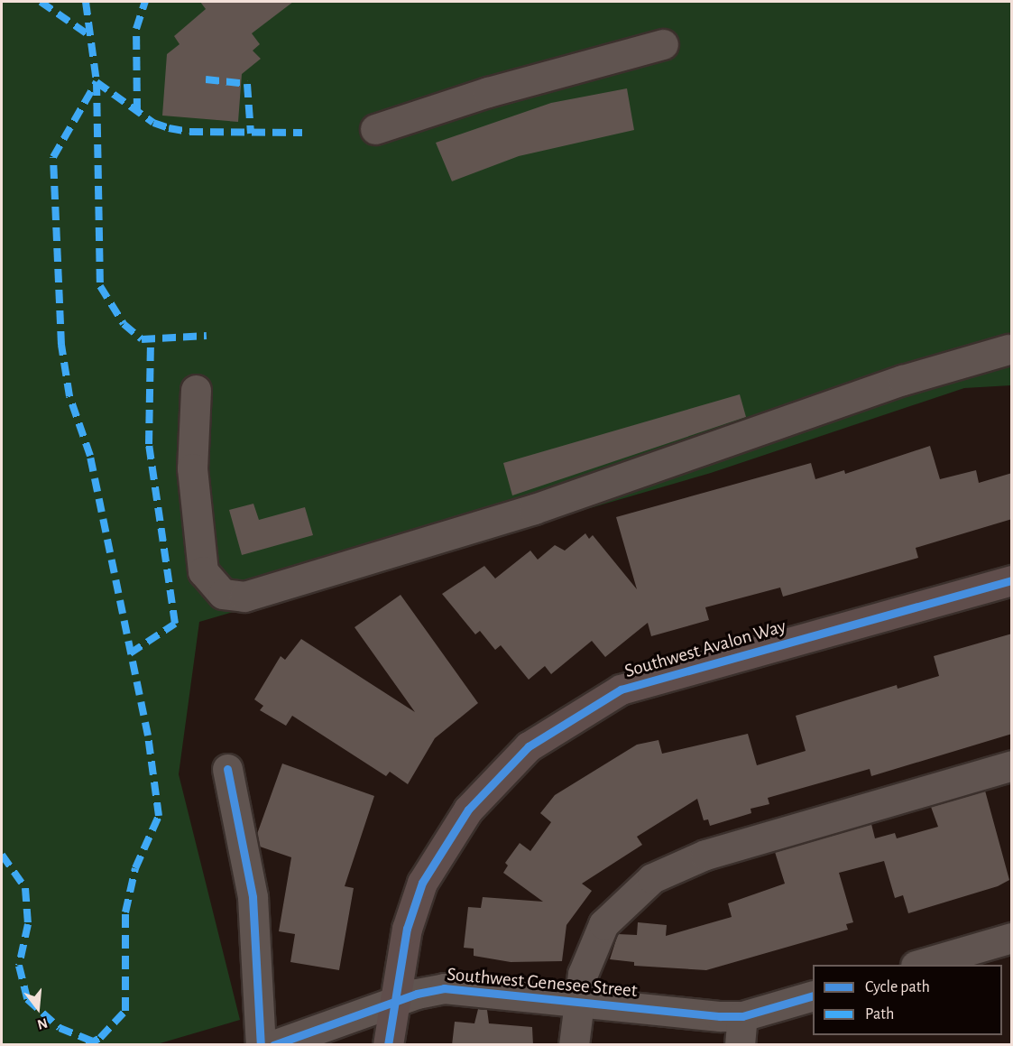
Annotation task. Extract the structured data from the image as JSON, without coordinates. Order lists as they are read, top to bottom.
{
  "streets": {
    "main road": ["Southwest Avalon Way"],
    "street": ["Southwest Genesee Street"]
  },
  "crossings": [
    ["Southwest Avalon Way", "Southwest Genesee Street"]
  ],
  "legend": ["Cycle path", "Path"],
  "north": "bottom"
}
